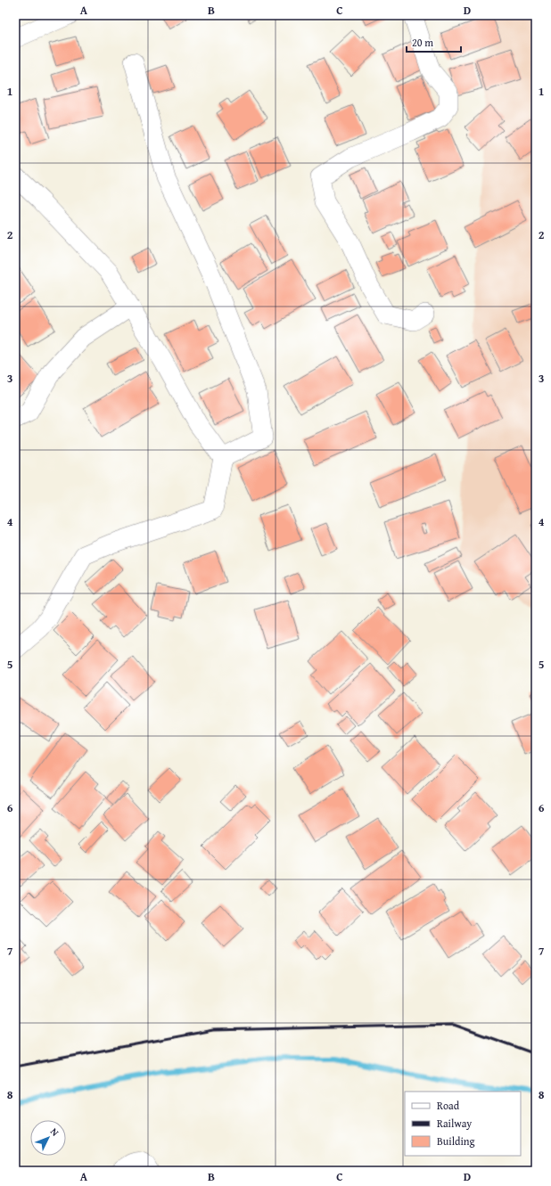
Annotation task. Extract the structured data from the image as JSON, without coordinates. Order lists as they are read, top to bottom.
{
  "legend": ["Road", "Railway", "Building"],
  "scale_bar": "20 m",
  "north": "top right",
  "grid": {
    "columns": [
      "A",
      "B",
      "C",
      "D"
    ],
    "rows": [
      "1",
      "2",
      "3",
      "4",
      "5",
      "6",
      "7",
      "8"
    ]
  }
}
